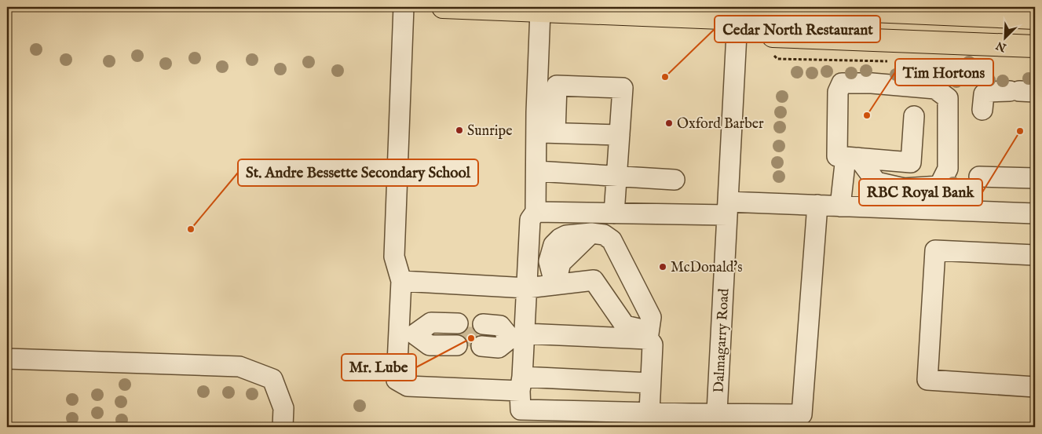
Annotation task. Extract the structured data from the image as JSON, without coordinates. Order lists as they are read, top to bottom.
{
  "streets": {
    "street": ["Dalmagarry Road"]
  },
  "places": [
    "Cedar North Restaurant",
    "Tim Hortons",
    "Oxford Barber",
    "Sunripe",
    "RBC Royal Bank",
    "St. Andre Bessette Secondary School",
    "McDonald's",
    "Mr. Lube"
  ],
  "north": "bottom left"
}
